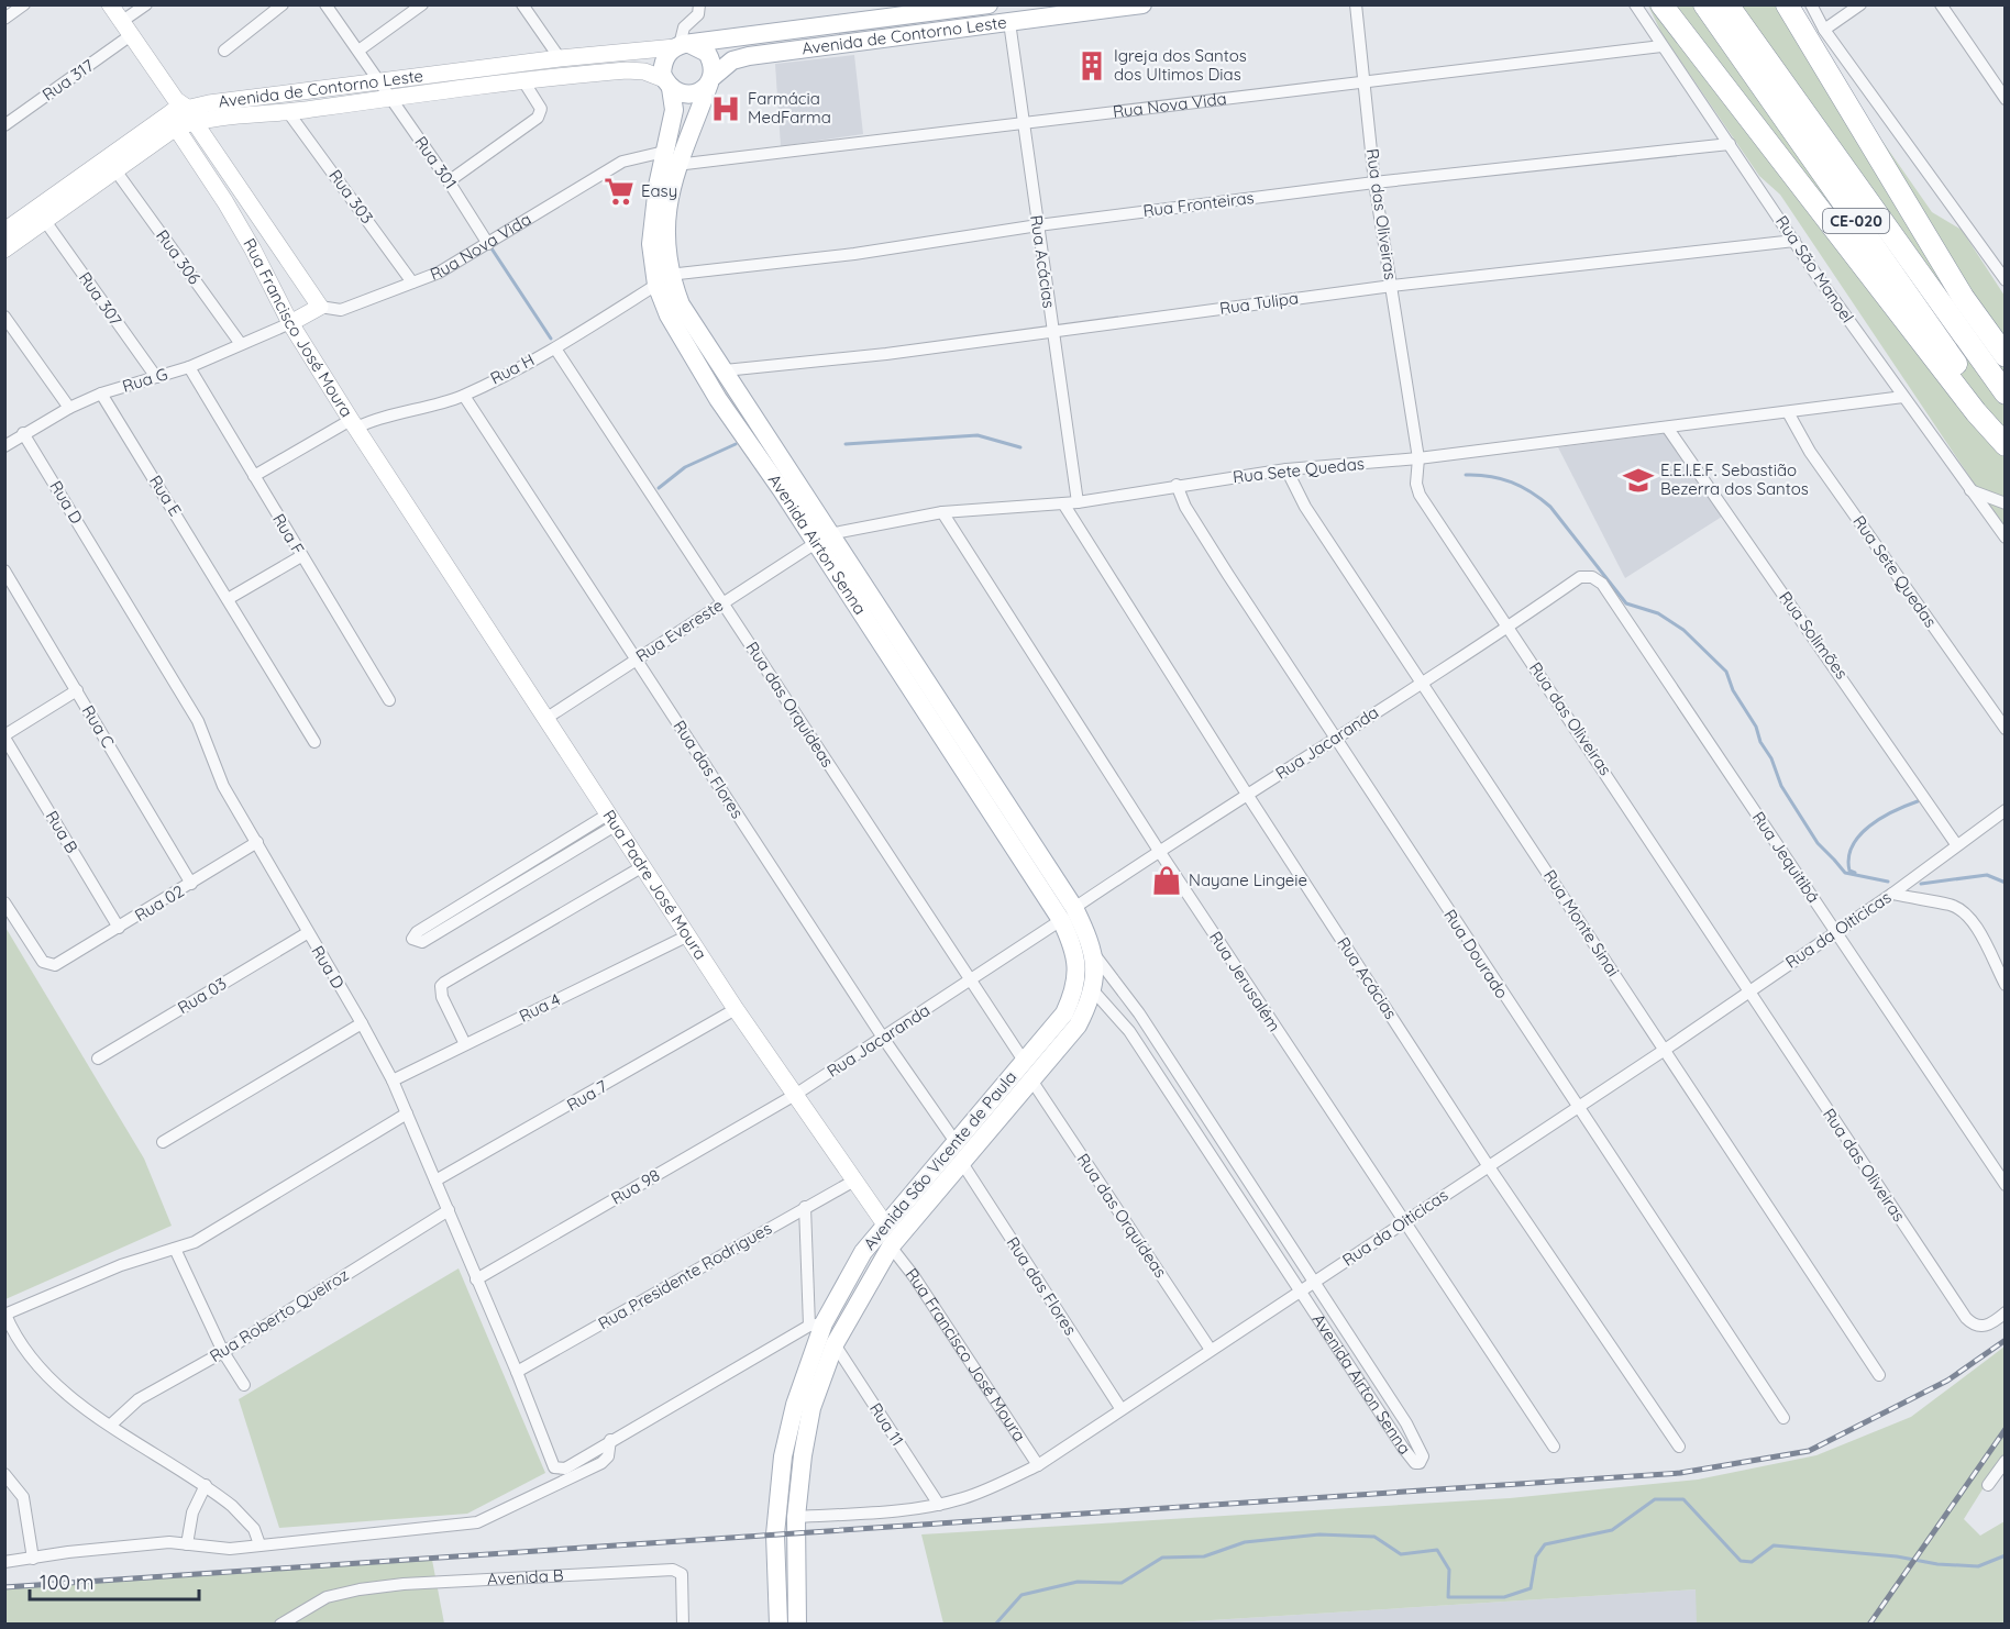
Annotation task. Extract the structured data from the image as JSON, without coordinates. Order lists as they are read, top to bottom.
{
  "streets": {
    "highway": ["CE-020"],
    "main road": ["Avenida de Contorno Leste", "Avenida Airton Senna", "Avenida São Vicente de Paula"],
    "street": [
      "Rua 317",
      "Rua Nova Vida",
      "Rua 301",
      "Rua 303",
      "Rua Fronteiras",
      "Rua das Oliveiras",
      "Rua 306",
      "Rua Acácias",
      "Rua São Manoel",
      "Rua 307",
      "Rua Tulipa",
      "Rua Francisco José Moura",
      "Rua H",
      "Rua G",
      "Rua Sete Quedas",
      "Rua E",
      "Rua D",
      "Rua F",
      "Rua Evereste",
      "Rua Solimões",
      "Rua das Orquídeas",
      "Rua C",
      "Rua Jacaranda",
      "Rua das Flores",
      "Rua B",
      "Rua Jequitibá",
      "Rua Padre José Moura",
      "Rua 02",
      "Rua Monte Sinai",
      "Rua da Oiticicas",
      "Rua Dourado",
      "Rua Jerusalém",
      "Rua 03",
      "Rua 4",
      "Rua 7",
      "Rua 98",
      "Rua Presidente Rodrigues",
      "Rua Roberto Queiroz",
      "Rua 11",
      "Avenida B"
    ]
  },
  "crossings": [
    ["Avenida de Contorno Leste", "Rua 301"],
    ["Avenida de Contorno Leste", "Rua 303"],
    ["Avenida de Contorno Leste", "Rua 306"],
    ["Avenida de Contorno Leste", "Rua Acácias"],
    ["Avenida de Contorno Leste", "Rua 307"],
    ["Avenida de Contorno Leste", "Rua Francisco José Moura"],
    ["Avenida de Contorno Leste", "Avenida Airton Senna"],
    ["Rua Nova Vida", "Rua 301"],
    ["Rua Nova Vida", "Rua 303"],
    ["Rua Nova Vida", "Rua das Oliveiras"],
    ["Rua Nova Vida", "Rua Acácias"],
    ["Rua Nova Vida", "Rua São Manoel"],
    ["Rua Nova Vida", "Rua Francisco José Moura"],
    ["Rua Nova Vida", "Rua G"],
    ["Rua Nova Vida", "Avenida Airton Senna"],
    ["Rua Fronteiras", "Rua das Oliveiras"],
    ["Rua Fronteiras", "Rua Acácias"],
    ["Rua Fronteiras", "Rua São Manoel"],
    ["Rua Fronteiras", "Rua H"],
    ["Rua Fronteiras", "Avenida Airton Senna"],
    ["Rua das Oliveiras", "Rua Tulipa"],
    ["Rua das Oliveiras", "Rua Sete Quedas"],
    ["Rua das Oliveiras", "Rua Jacaranda"],
    ["Rua das Oliveiras", "Rua da Oiticicas"],
    ["Rua 306", "Rua G"],
    ["Rua Acácias", "Rua Tulipa"],
    ["Rua Acácias", "Rua Sete Quedas"],
    ["Rua Acácias", "Rua Jacaranda"],
    ["Rua Acácias", "Rua da Oiticicas"],
    ["Rua São Manoel", "Rua Tulipa"],
    ["Rua São Manoel", "Rua Sete Quedas"],
    ["Rua 307", "Rua G"],
    ["Rua Tulipa", "Avenida Airton Senna"],
    ["Rua Francisco José Moura", "Rua H"],
    ["Rua Francisco José Moura", "Rua G"],
    ["Rua Francisco José Moura", "Rua Padre José Moura"],
    ["Rua Francisco José Moura", "Rua da Oiticicas"],
    ["Rua Francisco José Moura", "Avenida São Vicente de Paula"],
    ["Rua H", "Rua F"],
    ["Rua H", "Avenida Airton Senna"],
    ["Rua H", "Rua das Orquídeas"],
    ["Rua H", "Rua das Flores"],
    ["Rua G", "Rua E"],
    ["Rua G", "Rua D"],
    ["Rua G", "Rua F"],
    ["Rua Sete Quedas", "Avenida Airton Senna"],
    ["Rua Sete Quedas", "Rua Evereste"],
    ["Rua Sete Quedas", "Rua Solimões"],
    ["Rua Sete Quedas", "Rua Monte Sinai"],
    ["Rua Sete Quedas", "Rua Dourado"],
    ["Rua Sete Quedas", "Rua Jerusalém"],
    ["Rua D", "Rua 02"],
    ["Rua D", "Rua 03"],
    ["Rua D", "Rua 4"],
    ["Rua D", "Rua 7"],
    ["Rua D", "Rua 98"],
    ["Rua D", "Rua Presidente Rodrigues"],
    ["Rua D", "Rua Roberto Queiroz"],
    ["Avenida Airton Senna", "Rua Evereste"],
    ["Avenida Airton Senna", "Rua Jacaranda"],
    ["Avenida Airton Senna", "Rua da Oiticicas"],
    ["Avenida Airton Senna", "Avenida São Vicente de Paula"],
    ["Rua Evereste", "Rua das Orquídeas"],
    ["Rua Evereste", "Rua das Flores"],
    ["Rua Evereste", "Rua Padre José Moura"],
    ["Rua Solimões", "Rua da Oiticicas"],
    ["Rua das Orquídeas", "Rua Jacaranda"],
    ["Rua das Orquídeas", "Rua da Oiticicas"],
    ["Rua das Orquídeas", "Avenida São Vicente de Paula"],
    ["Rua C", "Rua 02"],
    ["Rua Jacaranda", "Rua das Flores"],
    ["Rua Jacaranda", "Rua Jequitibá"],
    ["Rua Jacaranda", "Rua Padre José Moura"],
    ["Rua Jacaranda", "Rua Monte Sinai"],
    ["Rua Jacaranda", "Rua Dourado"],
    ["Rua Jacaranda", "Rua Jerusalém"],
    ["Rua Jacaranda", "Rua 98"],
    ["Rua das Flores", "Rua da Oiticicas"],
    ["Rua das Flores", "Avenida São Vicente de Paula"],
    ["Rua B", "Rua 02"],
    ["Rua Jequitibá", "Rua da Oiticicas"],
    ["Rua Padre José Moura", "Rua 4"],
    ["Rua Padre José Moura", "Rua 7"],
    ["Rua Padre José Moura", "Avenida São Vicente de Paula"],
    ["Rua Padre José Moura", "Rua 98"],
    ["Rua Padre José Moura", "Rua Presidente Rodrigues"],
    ["Rua Monte Sinai", "Rua da Oiticicas"],
    ["Rua da Oiticicas", "Rua Dourado"],
    ["Rua da Oiticicas", "Rua Jerusalém"],
    ["Rua da Oiticicas", "Avenida São Vicente de Paula"],
    ["Rua da Oiticicas", "Rua 11"],
    ["Avenida São Vicente de Paula", "Rua 11"]
  ],
  "places": {
    "building": ["Igreja dos Santos dos Ultimos Dias"],
    "hospital": ["Farmácia MedFarma"],
    "supermarket": ["Easy"],
    "school or university": ["E.E.I.E.F. Sebastião Bezerra dos Santos"],
    "shop": ["Nayane Lingeie"]
  },
  "scale_bar": "100 m"
}
